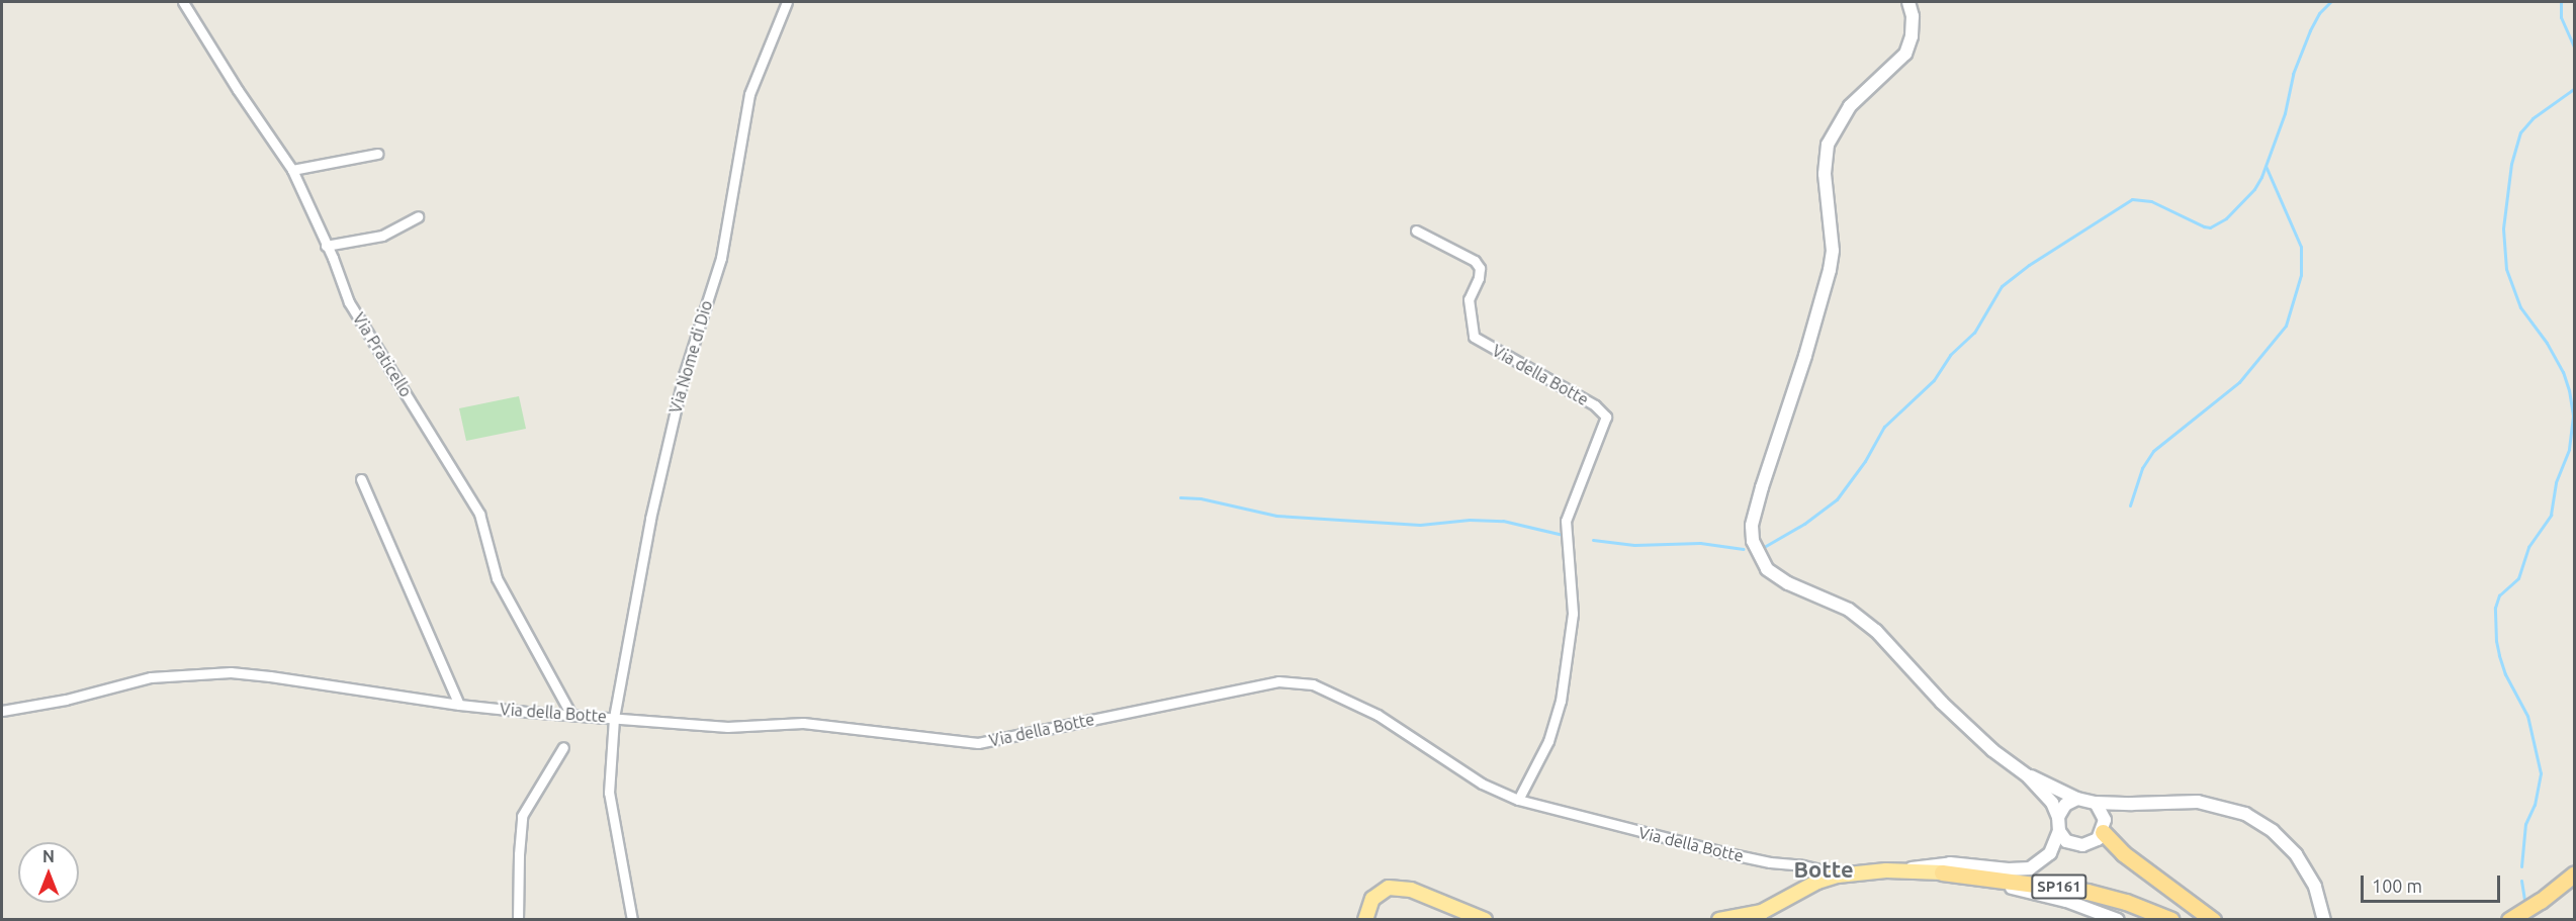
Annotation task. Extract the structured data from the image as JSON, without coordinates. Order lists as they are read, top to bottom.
{
  "streets": {
    "highway": ["SP161"],
    "street": ["Via Praticello", "Via Nome di Dio", "Via della Botte"]
  },
  "crossings": [
    ["Via Praticello", "Via della Botte"],
    ["Via Nome di Dio", "Via della Botte"]
  ],
  "districts": ["Botte"],
  "scale_bar": "100 m",
  "north": "top"
}
